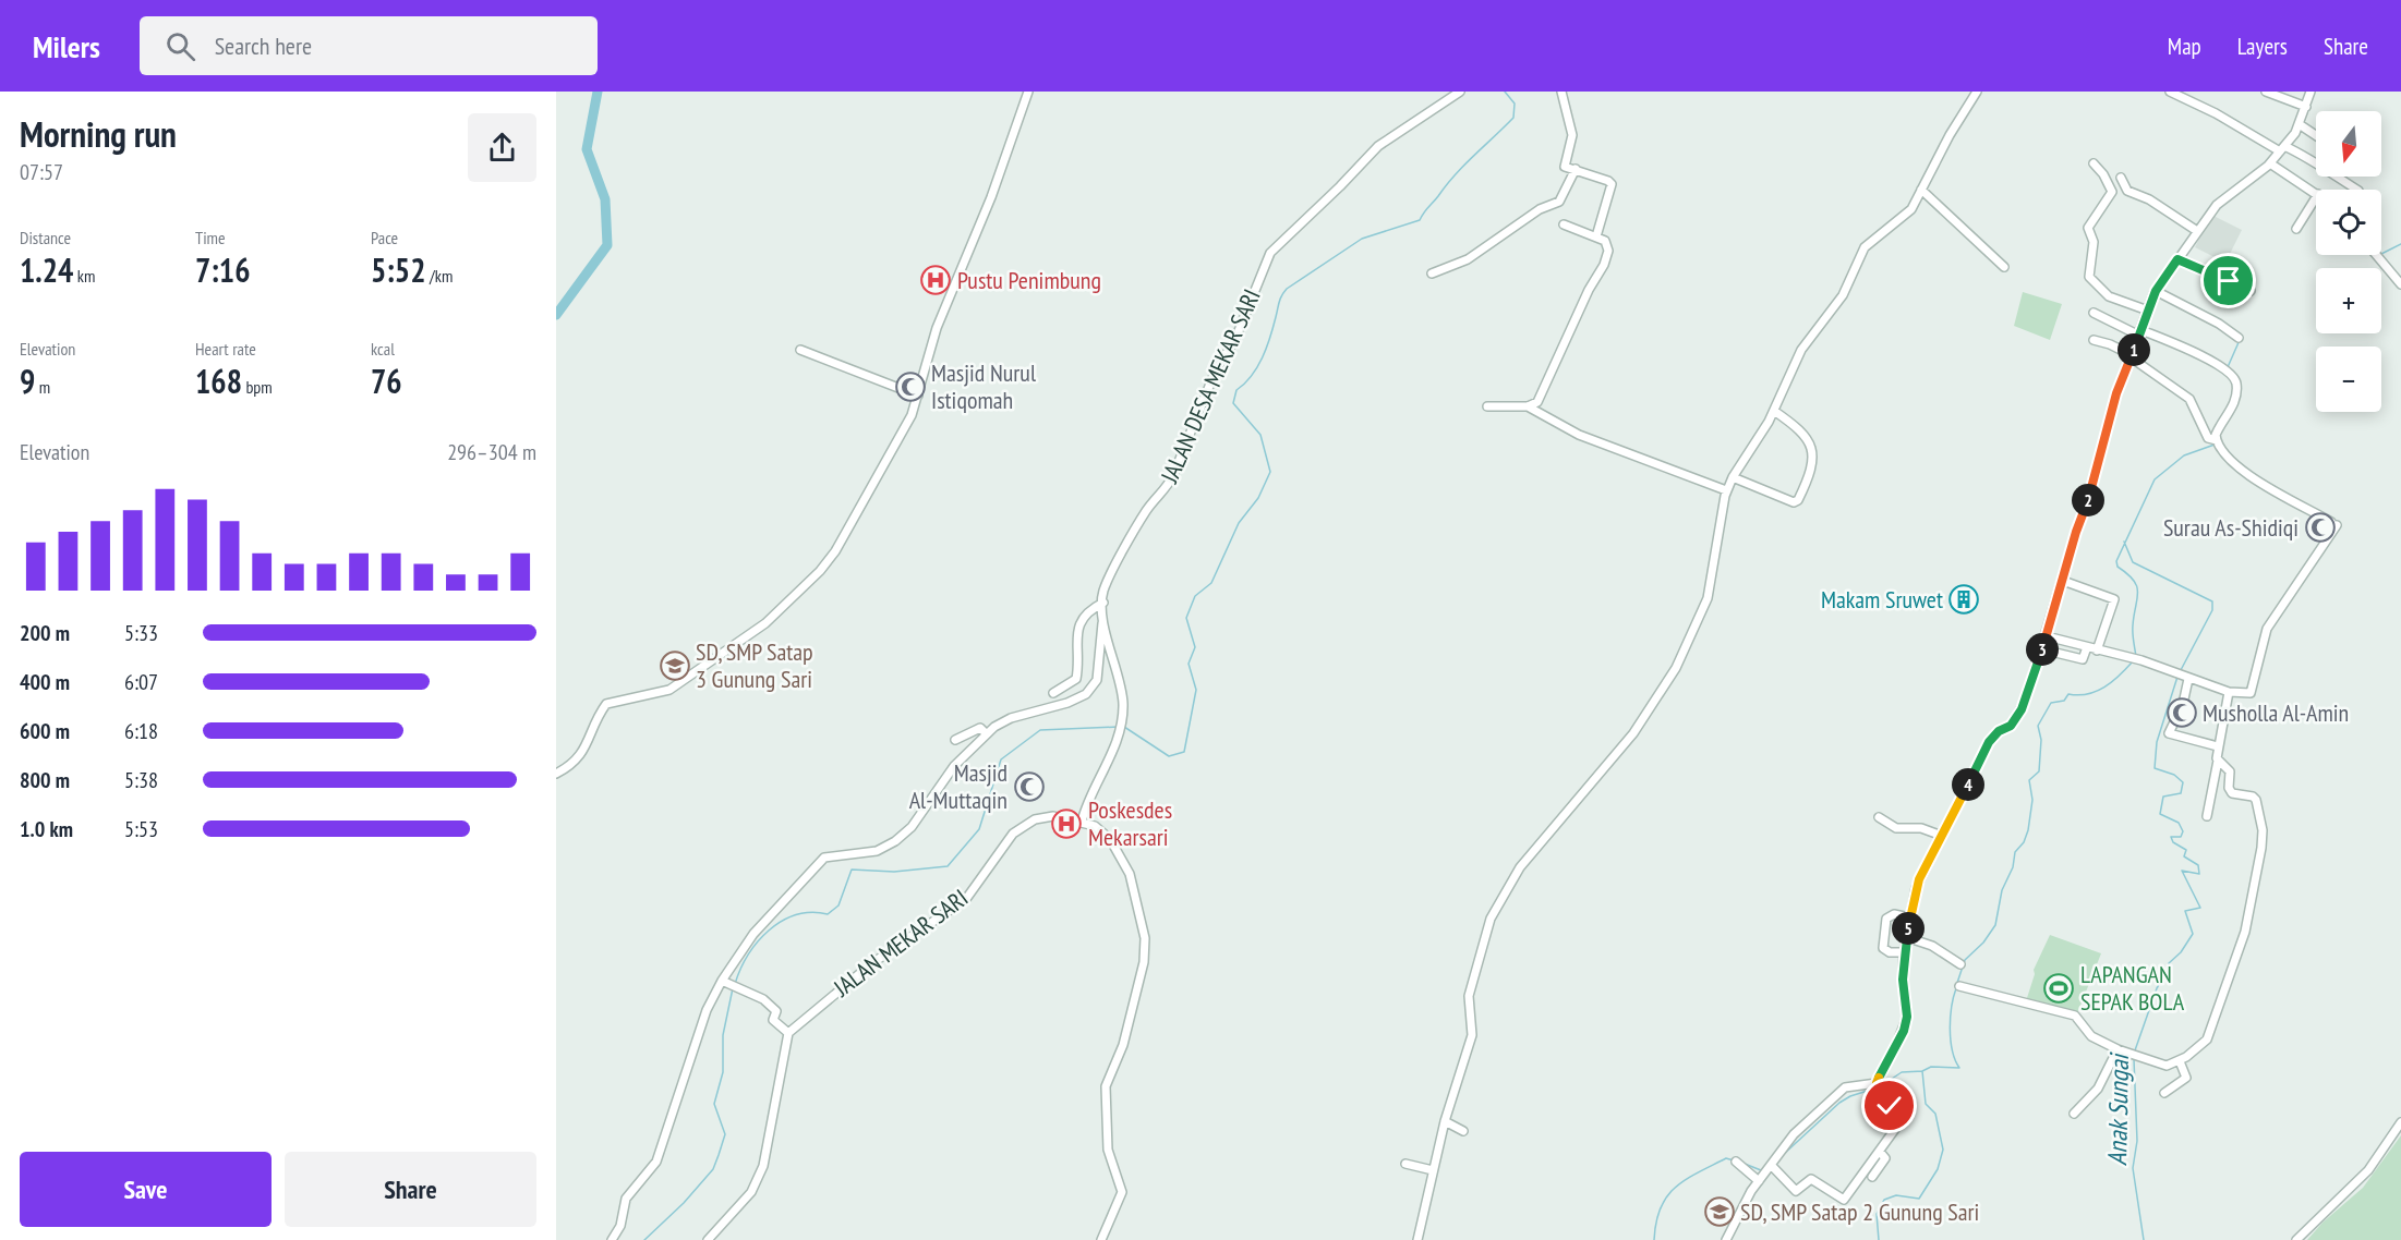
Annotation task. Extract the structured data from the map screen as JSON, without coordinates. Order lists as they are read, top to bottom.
{
  "streets": {
    "street": ["JALAN DESA MEKAR SARI", "JALAN MEKAR SARI"]
  },
  "crossings": [
    ["JALAN DESA MEKAR SARI", "JALAN MEKAR SARI"]
  ],
  "water": ["Anak Sungai"],
  "places": {
    "hospital": ["Pustu Penimbung", "Poskesdes Mekarsari"],
    "mosque": [
      "Masjid Nurul Istiqomah",
      "Surau As-Shidiqi",
      "Musholla Al-Amin",
      "Masjid Al-Muttaqin"
    ],
    "building": ["Makam Sruwet"],
    "school or university": ["SD, SMP Satap 3 Gunung Sari", "SD, SMP Satap 2 Gunung Sari"],
    "sports": ["LAPANGAN SEPAK BOLA"]
  },
  "north": "bottom",
  "page": {
    "header": "Milers",
    "search": "Search here",
    "nav": ["Map", "Layers", "Share"],
    "heading": ["Morning run", "07:57"],
    "map_buttons": ["+", "−"],
    "stats": [
      ["Distance", "1.24 km"],
      ["Time", "7:16"],
      ["Pace", "5:52 /km"],
      ["Elevation", "9 m"],
      ["Heart rate", "168 bpm"],
      ["kcal", "76"]
    ],
    "pins": [
      "1",
      "2",
      "3",
      "4",
      "5"
    ],
    "chart": ["Elevation", "296–304 m"],
    "list": [
      {
        "name": "200 m",
        "note": "5:33"
      },
      {
        "name": "400 m",
        "note": "6:07"
      },
      {
        "name": "600 m",
        "note": "6:18"
      },
      {
        "name": "800 m",
        "note": "5:38"
      },
      {
        "name": "1.0 km",
        "note": "5:53"
      }
    ],
    "buttons": ["Save", "Share"]
  }
}
